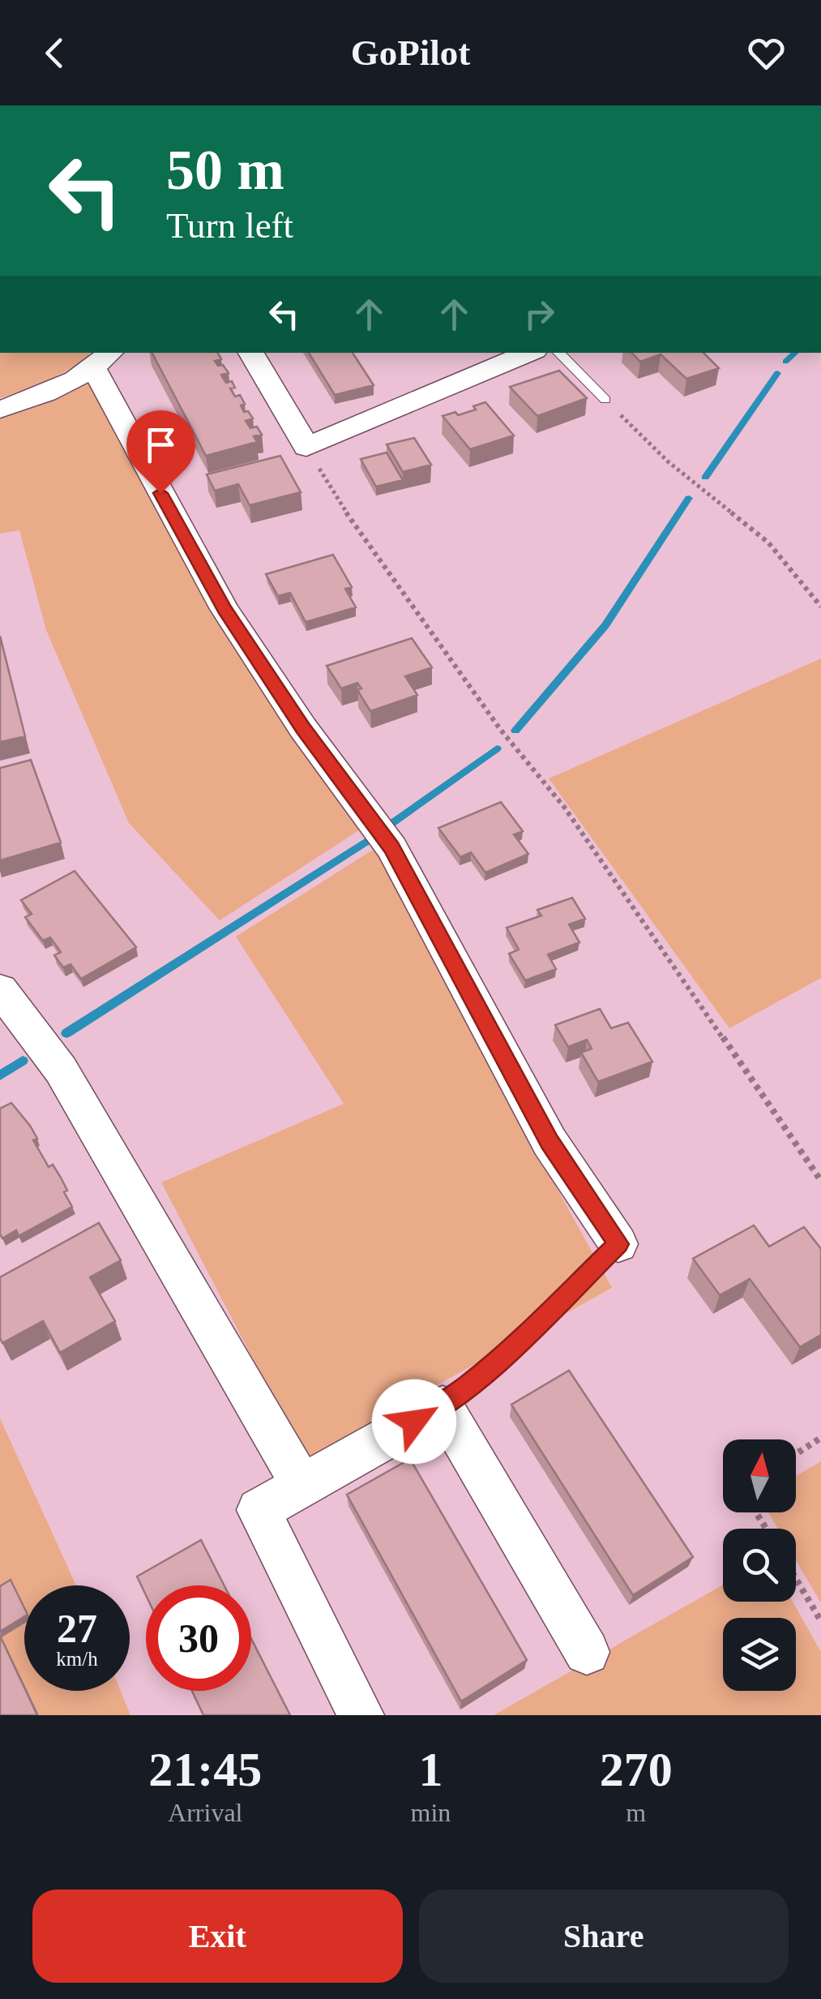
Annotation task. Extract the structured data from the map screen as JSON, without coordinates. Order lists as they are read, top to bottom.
{
  "north": "top",
  "page": {
    "header": "GoPilot",
    "turn": ["50 m", "Turn left"],
    "speed": "27 km/h",
    "limit": "30",
    "eta": [
      "21:45",
      "Arrival",
      "1",
      "min",
      "270",
      "m"
    ],
    "buttons": ["Exit", "Share"]
  }
}
